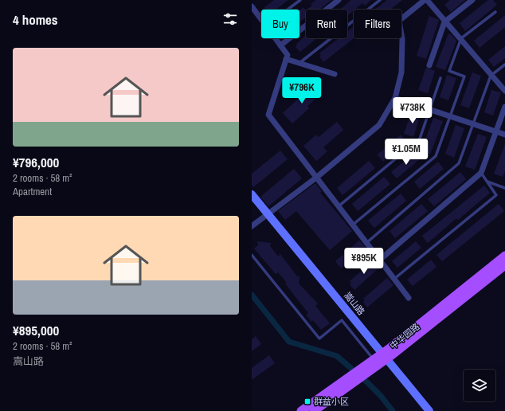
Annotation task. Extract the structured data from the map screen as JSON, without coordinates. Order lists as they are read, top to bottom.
{
  "streets": {
    "main road": ["中华园路"],
    "street": ["嵩山路"]
  },
  "crossings": [
    ["嵩山路", "中华园路"]
  ],
  "places": {
    "transit": ["群益小区"]
  },
  "page": {
    "heading": "4 homes",
    "chip": ["Buy", "Rent", "Filters"],
    "list": [
      {
        "name": "¥796,000",
        "note": "2 rooms · 58 m² · Apartment"
      },
      {
        "name": "¥895,000",
        "note": "2 rooms · 58 m² · 嵩山路"
      }
    ],
    "price": [
      "¥796K",
      "¥738K",
      "¥1.05M",
      "¥895K"
    ]
  }
}
